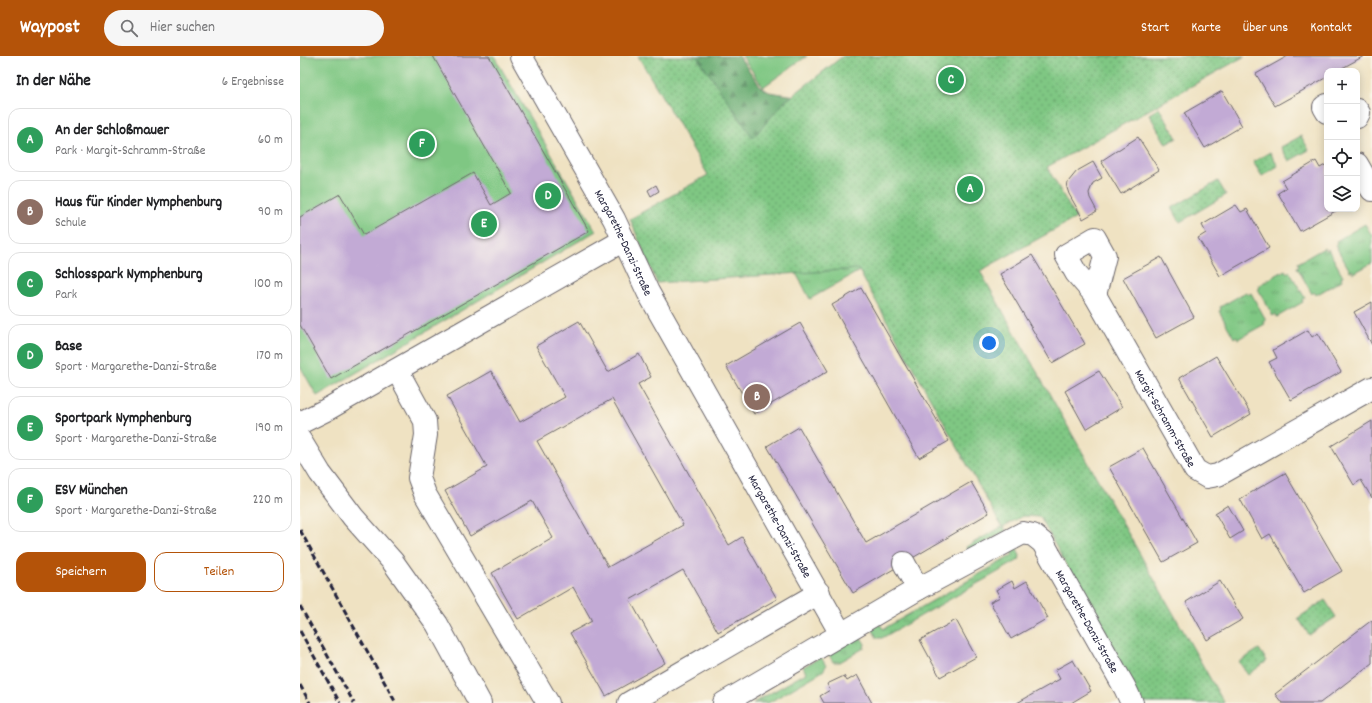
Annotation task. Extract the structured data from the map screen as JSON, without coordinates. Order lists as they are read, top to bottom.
{
  "streets": {
    "street": ["Margarethe-Danzi-Straße", "Margit-Schramm-Straße"]
  },
  "page": {
    "header": "Waypost",
    "search": "Hier suchen",
    "nav": [
      "Start",
      "Karte",
      "Über uns",
      "Kontakt"
    ],
    "heading": ["In der Nähe", "6 Ergebnisse"],
    "pins": [
      "C",
      "F",
      "A",
      "D",
      "E",
      "B"
    ],
    "map_buttons": ["+", "−"],
    "list": [
      {
        "mark": "A",
        "name": "An der Schloßmauer",
        "note": "Park · Margit-Schramm-Straße",
        "value": "60 m"
      },
      {
        "mark": "B",
        "name": "Haus für Kinder Nymphenburg",
        "note": "Schule",
        "value": "90 m"
      },
      {
        "mark": "C",
        "name": "Schlosspark Nymphenburg",
        "note": "Park",
        "value": "100 m"
      },
      {
        "mark": "D",
        "name": "Base",
        "note": "Sport · Margarethe-Danzi-Straße",
        "value": "170 m"
      },
      {
        "mark": "E",
        "name": "Sportpark Nymphenburg",
        "note": "Sport · Margarethe-Danzi-Straße",
        "value": "190 m"
      },
      {
        "mark": "F",
        "name": "ESV München",
        "note": "Sport · Margarethe-Danzi-Straße",
        "value": "220 m"
      }
    ],
    "buttons": ["Speichern", "Teilen"]
  }
}
